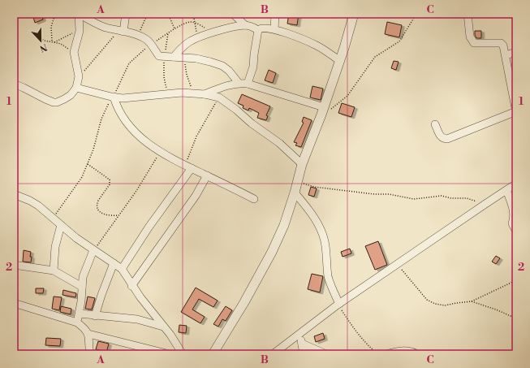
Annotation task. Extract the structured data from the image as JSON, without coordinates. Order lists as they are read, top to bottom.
{
  "north": "bottom",
  "grid": {
    "columns": ["A", "B", "C"],
    "rows": ["1", "2"]
  }
}
